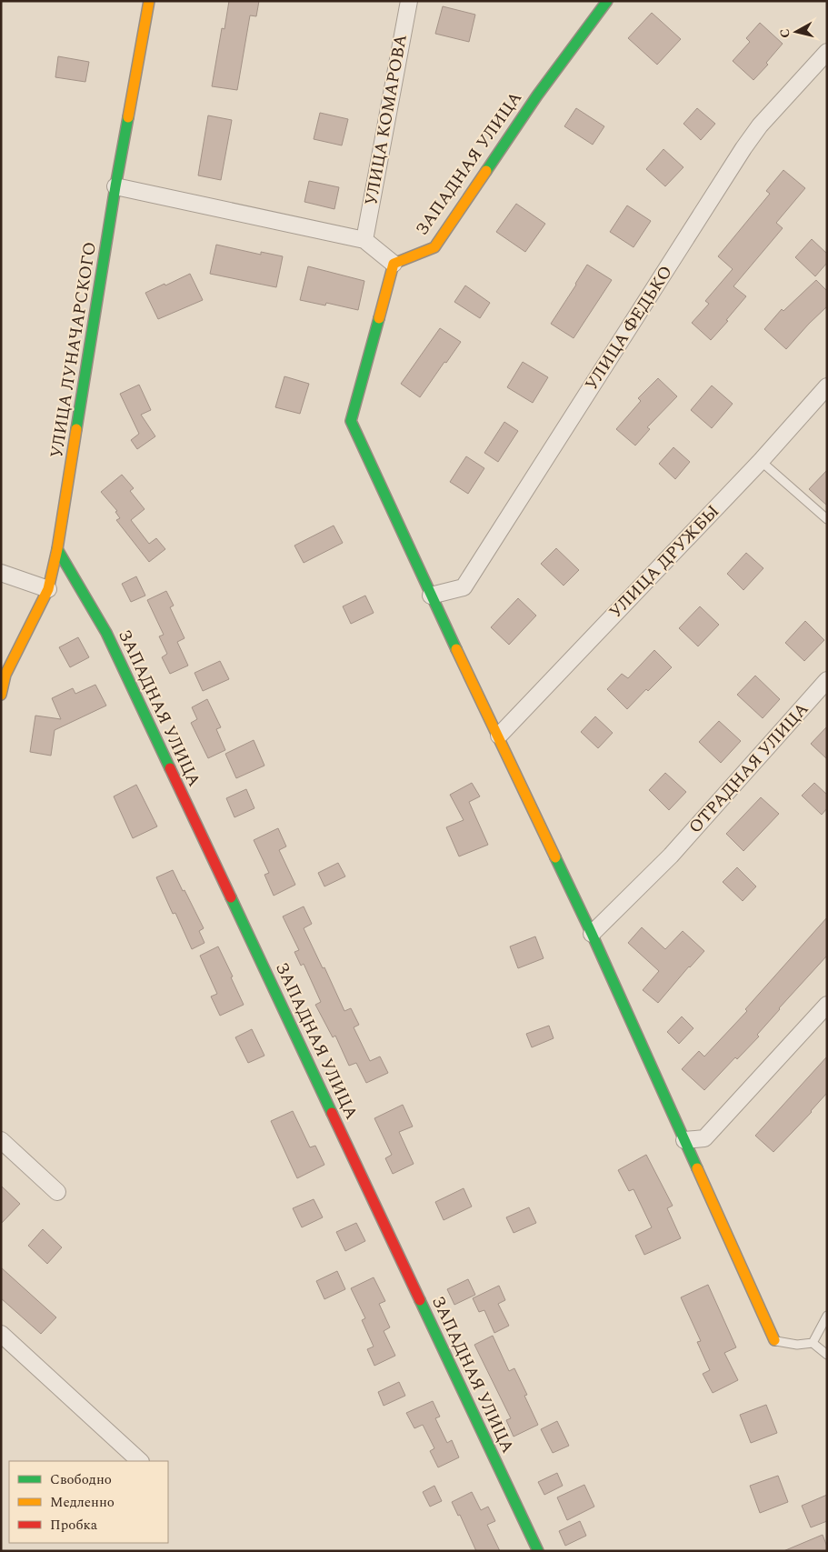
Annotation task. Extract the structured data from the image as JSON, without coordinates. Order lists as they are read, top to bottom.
{
  "streets": {
    "street": [
      "УЛИЦА КОМАРОВА",
      "ЗАПАДНАЯ УЛИЦА",
      "УЛИЦА ФЕДЬКО",
      "УЛИЦА ЛУНАЧАРСКОГО",
      "УЛИЦА ДРУЖБЫ",
      "ОТРАДНАЯ УЛИЦА"
    ]
  },
  "crossings": [
    ["ЗАПАДНАЯ УЛИЦА", "УЛИЦА ЛУНАЧАРСКОГО"]
  ],
  "legend": ["Свободно", "Медленно", "Пробка"],
  "north": "left"
}
